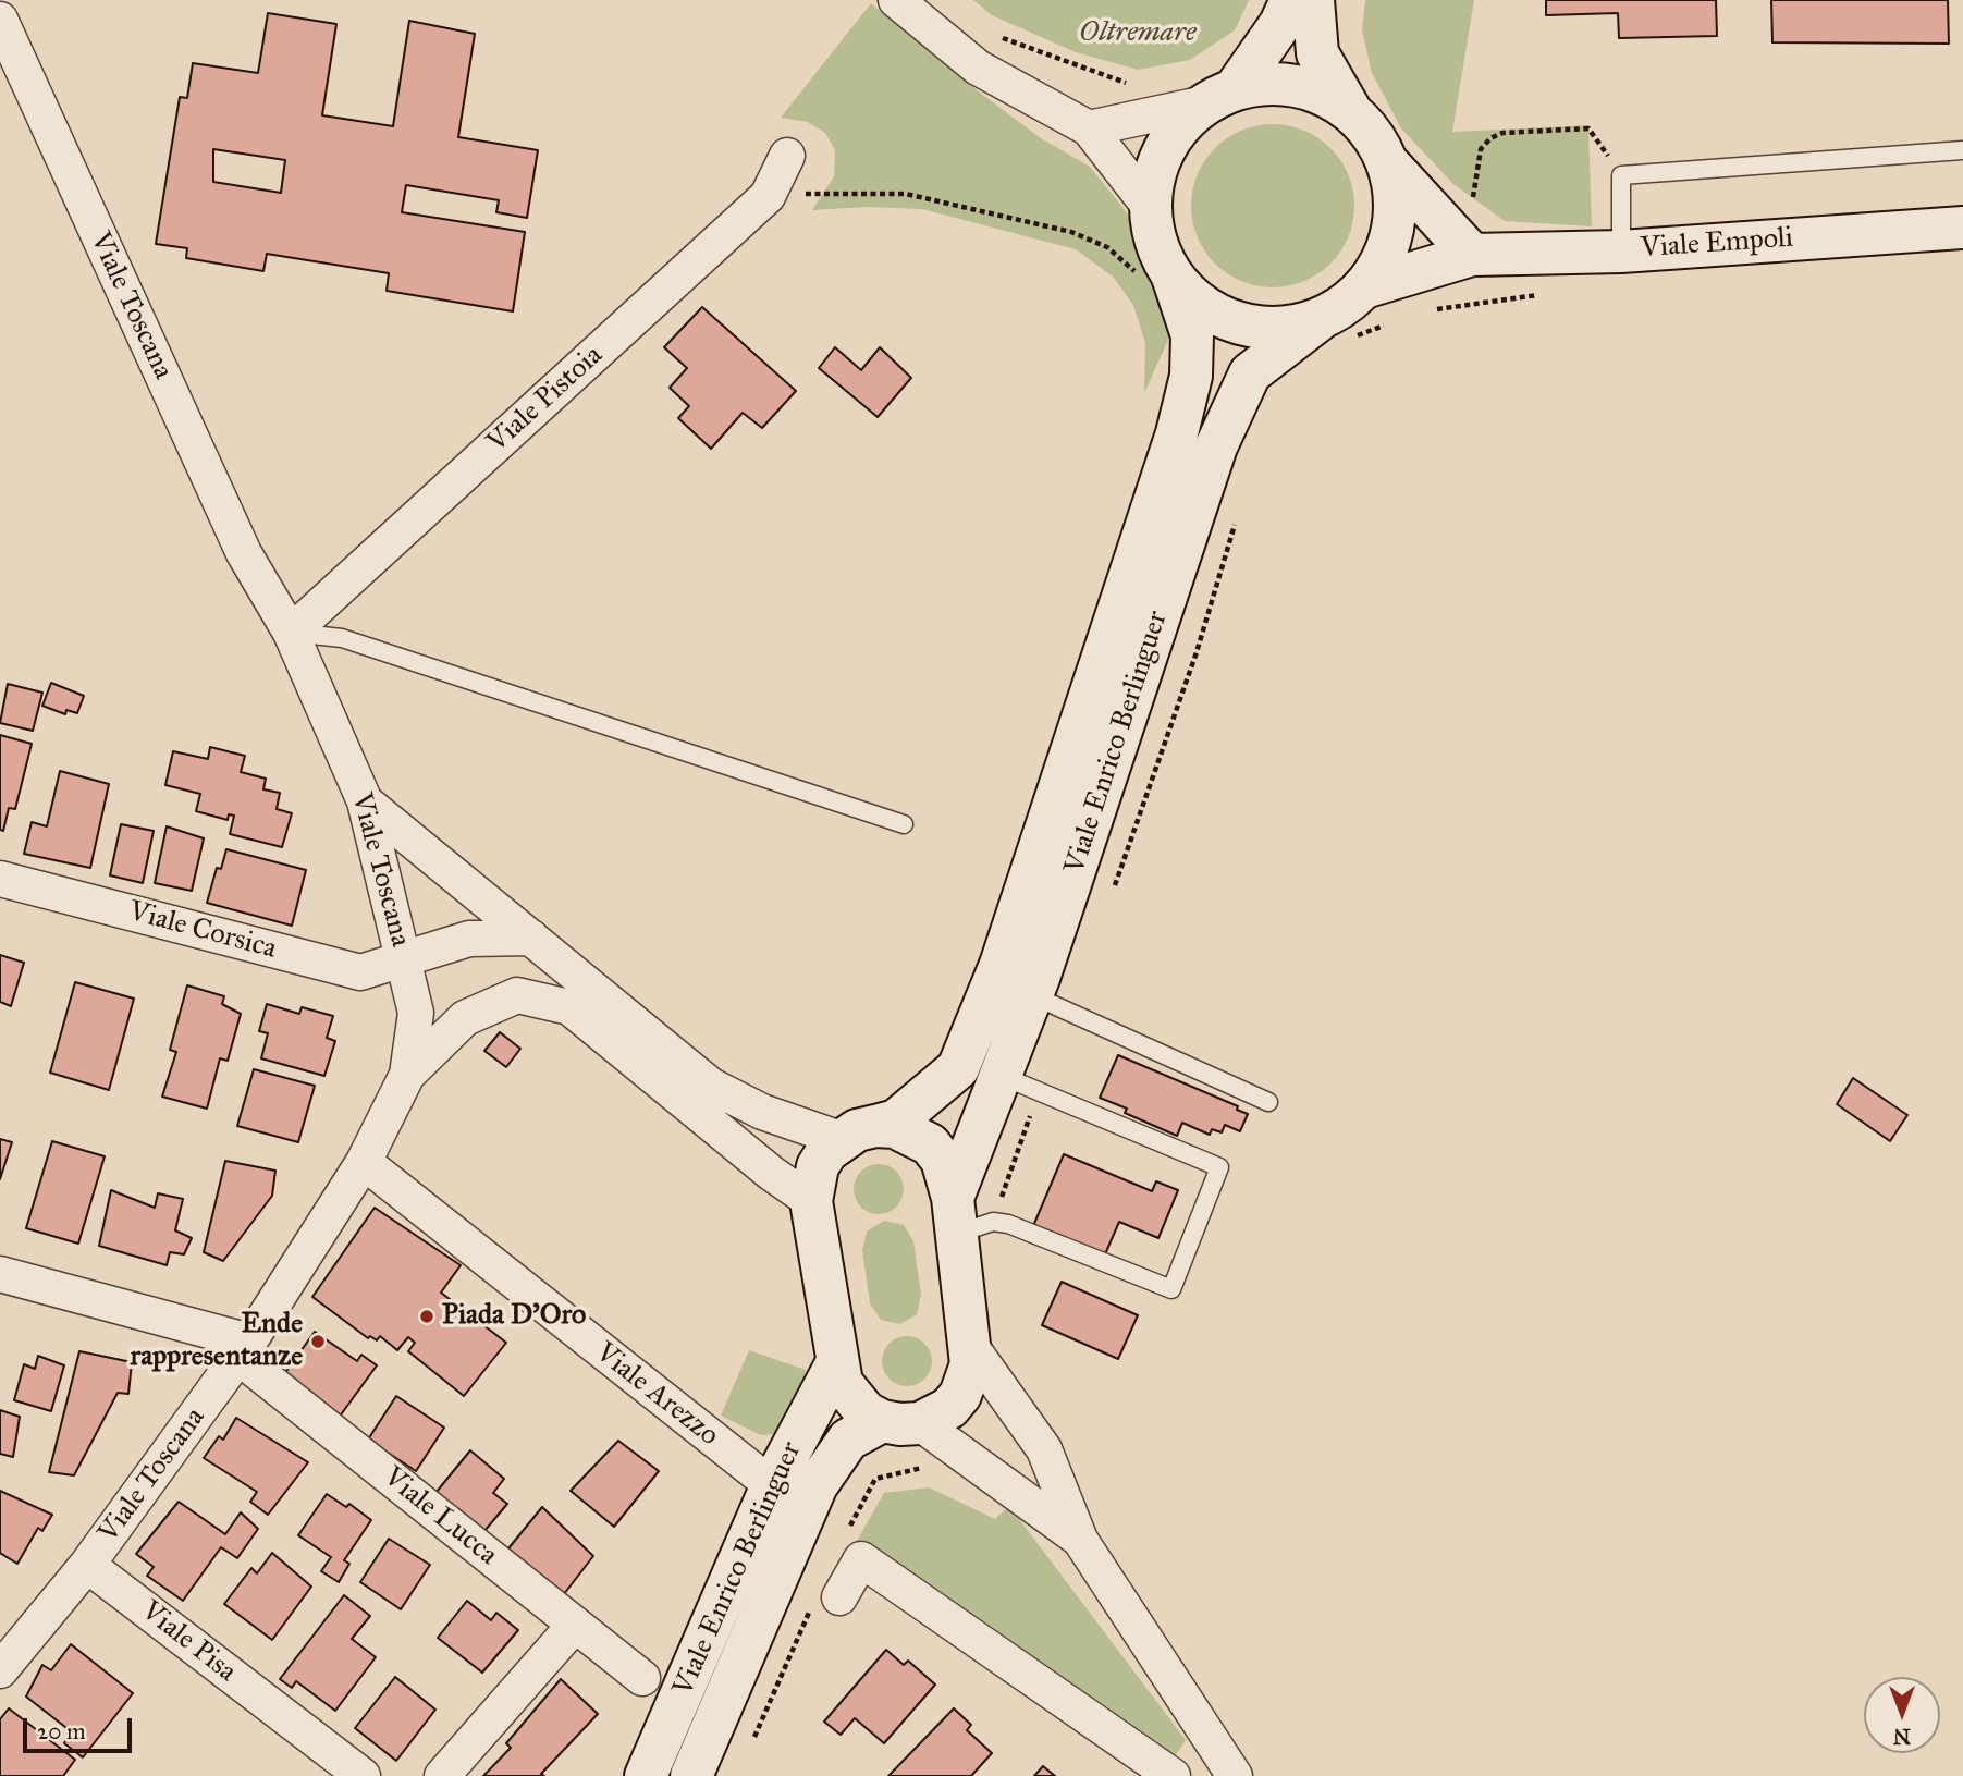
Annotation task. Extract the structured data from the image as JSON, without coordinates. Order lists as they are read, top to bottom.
{
  "streets": {
    "main road": ["Viale Empoli", "Viale Enrico Berlinguer"],
    "street": [
      "Viale Toscana",
      "Viale Pistoia",
      "Viale Corsica",
      "Viale Arezzo",
      "Viale Lucca",
      "Viale Pisa"
    ]
  },
  "crossings": [
    ["Viale Empoli", "Viale Enrico Berlinguer"],
    ["Viale Toscana", "Viale Pistoia"],
    ["Viale Toscana", "Viale Corsica"],
    ["Viale Toscana", "Viale Arezzo"],
    ["Viale Toscana", "Viale Lucca"],
    ["Viale Toscana", "Viale Pisa"],
    ["Viale Enrico Berlinguer", "Viale Arezzo"]
  ],
  "parks": ["Oltremare"],
  "places": ["Piada D'Oro", "Ende rappresentanze"],
  "scale_bar": "20 m",
  "north": "bottom"
}
